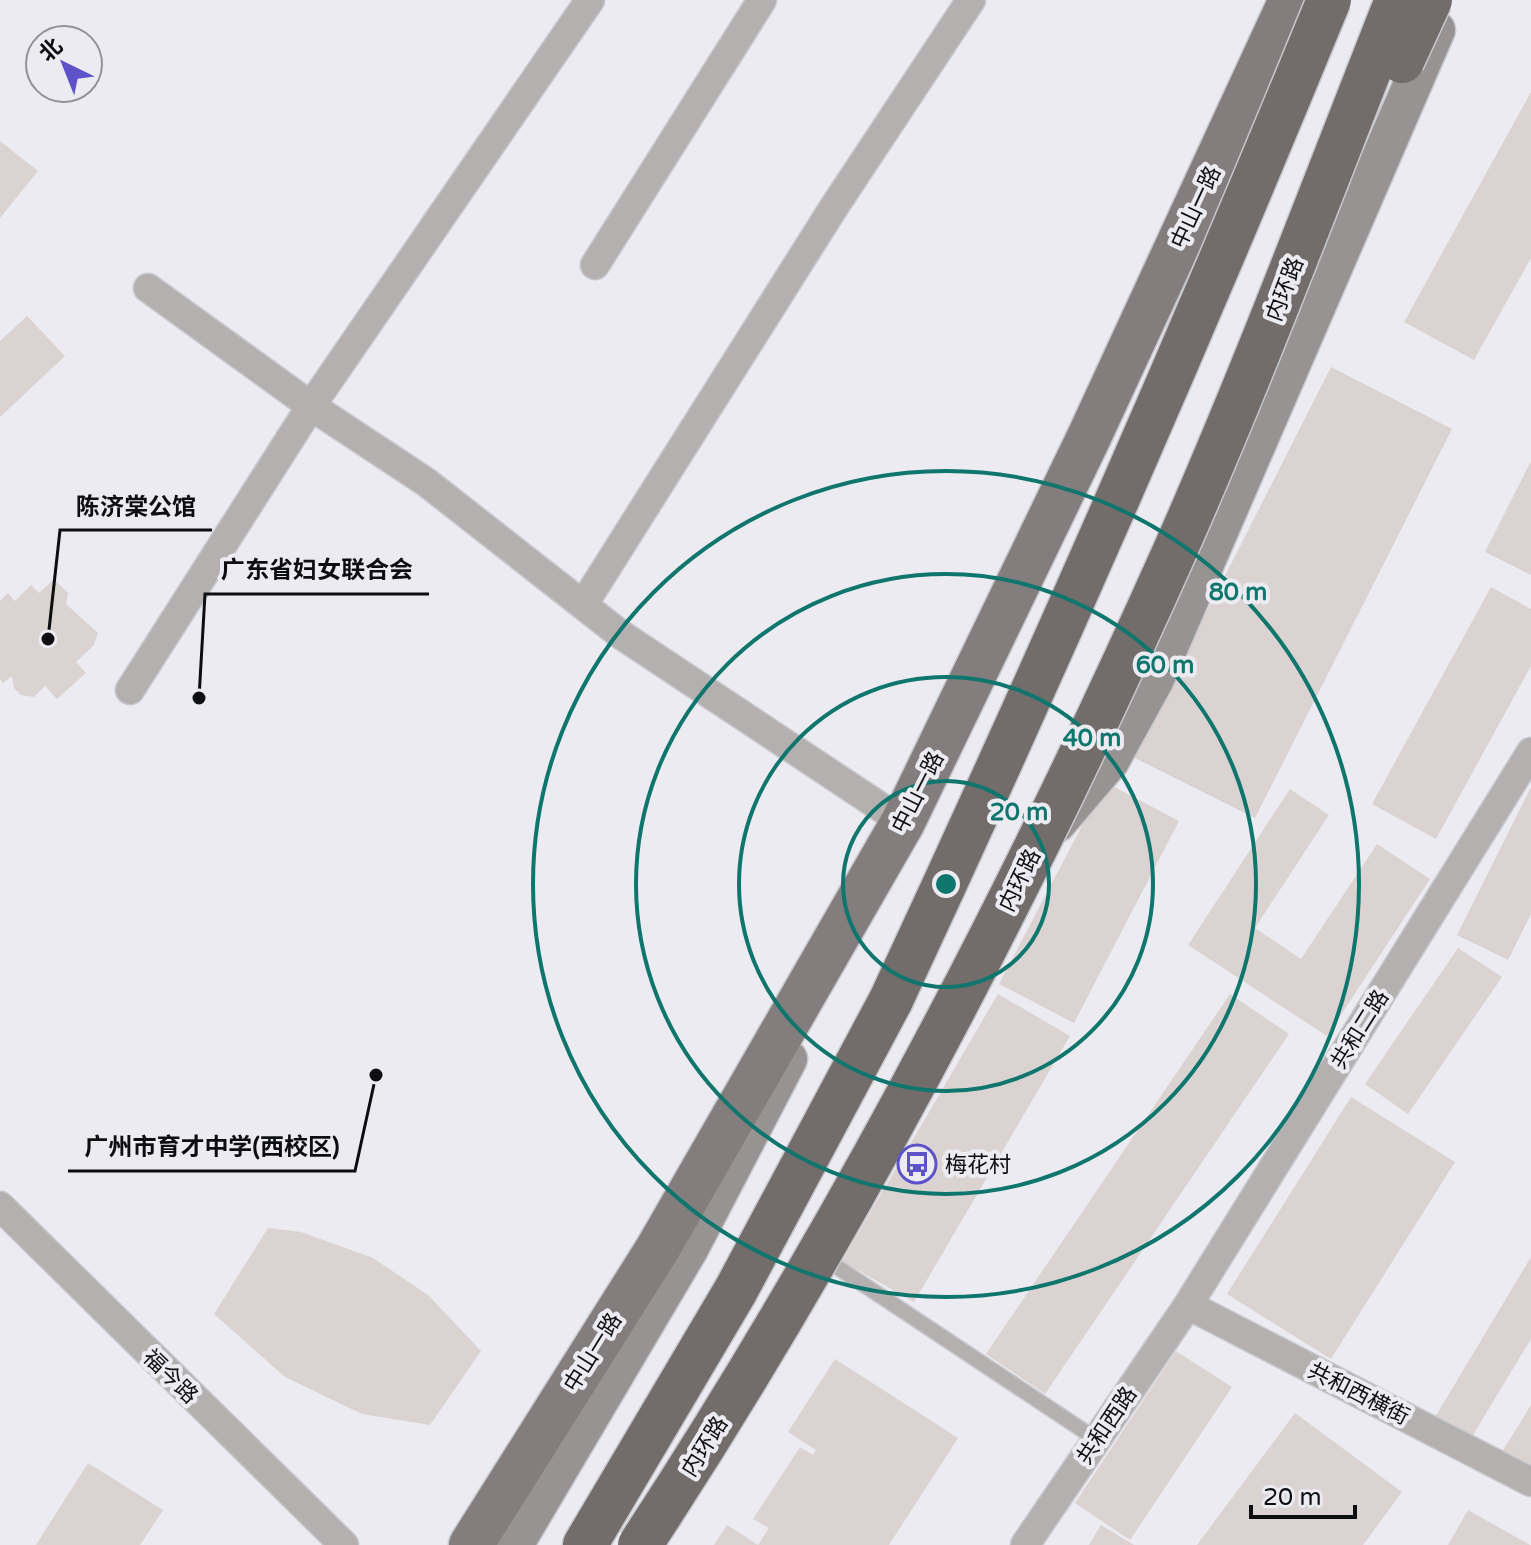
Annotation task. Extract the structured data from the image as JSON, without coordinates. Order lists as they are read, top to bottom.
{
  "streets": {
    "highway": ["内环路"],
    "main road": ["中山一路"],
    "street": [
      "共和二路",
      "福今路",
      "共和西横街",
      "共和西路"
    ]
  },
  "crossings": [
    ["共和二路", "共和西横街"],
    ["共和二路", "共和西路"],
    ["共和西横街", "共和西路"]
  ],
  "places": {
    "other": ["陈济棠公馆", "广东省妇女联合会", "广州市育才中学(西校区)"],
    "bus stop": ["梅花村"]
  },
  "scale_bar": "20 m",
  "north": "top left",
  "rings": [
    "80 m",
    "60 m",
    "40 m",
    "20 m"
  ]
}
